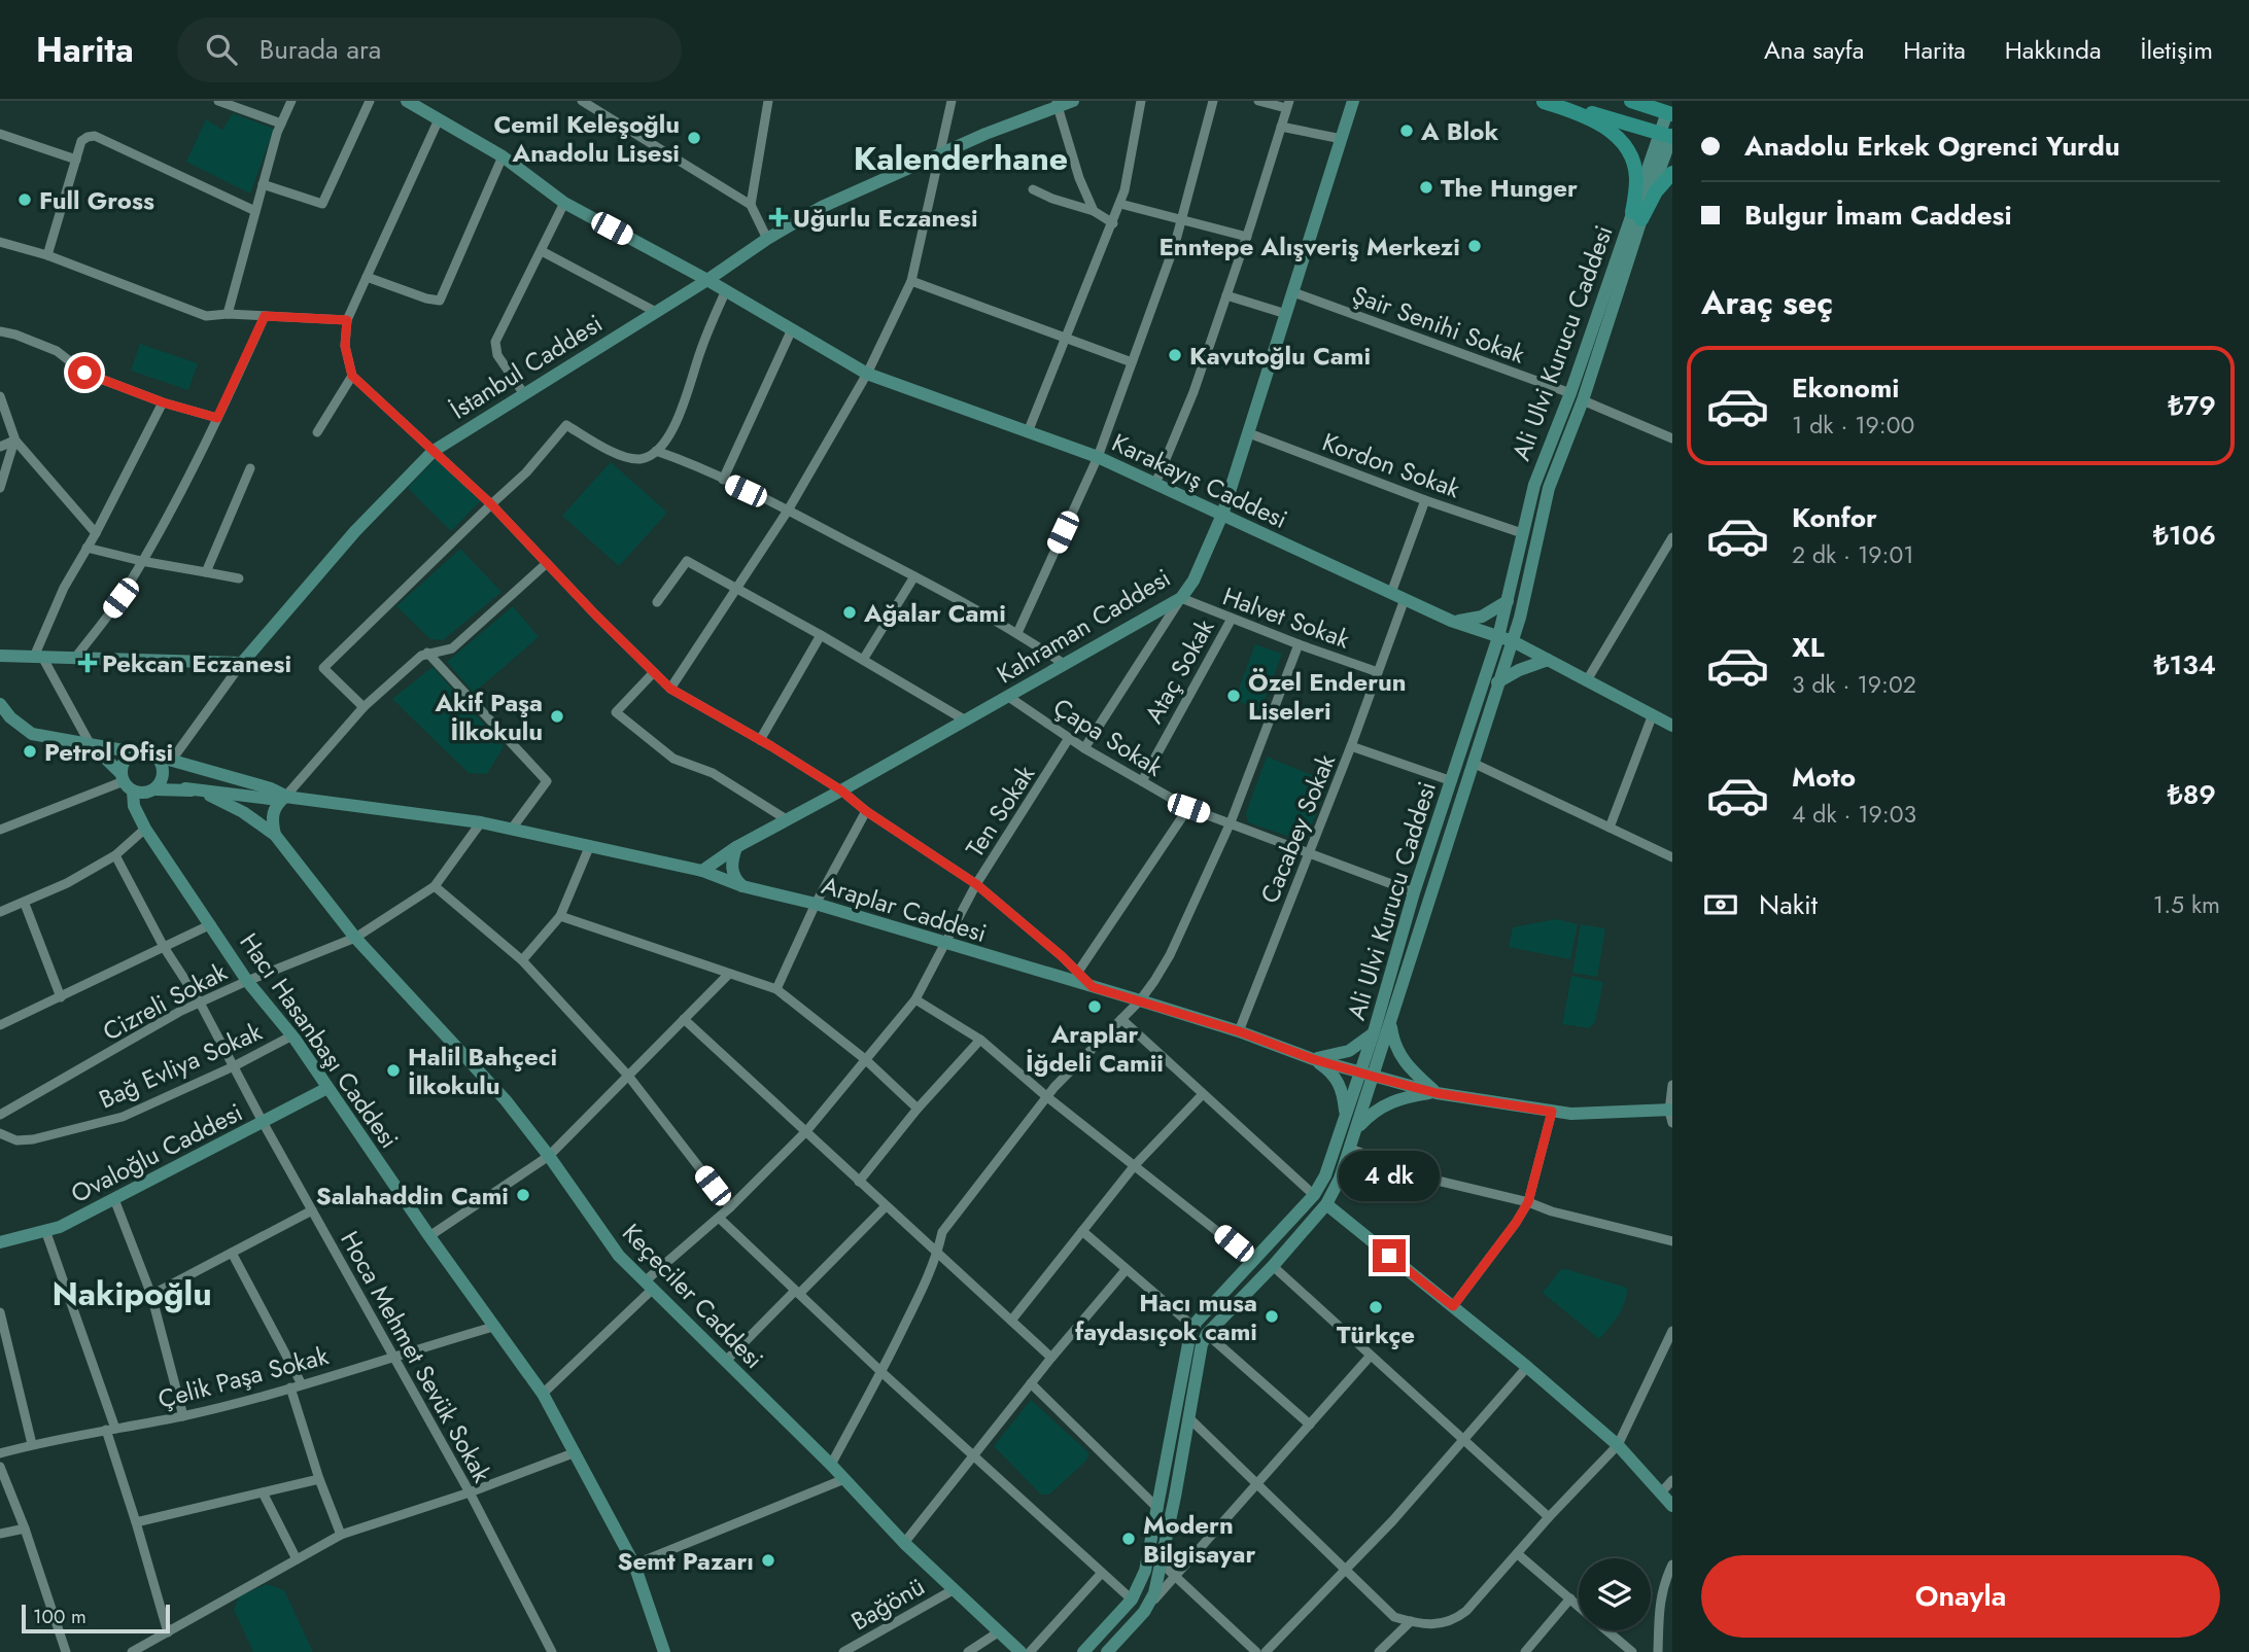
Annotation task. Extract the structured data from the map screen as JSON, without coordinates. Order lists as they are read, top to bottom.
{
  "streets": {
    "street": [
      "Şair Senihi Sokak",
      "Ali Ulvi Kurucu Caddesi",
      "İstanbul Caddesi",
      "Kordon Sokak",
      "Karakayış Caddesi",
      "Halvet Sokak",
      "Kahraman Caddesi",
      "Ataç Sokak",
      "Çapa Sokak",
      "Ten Sokak",
      "Cacabey Sokak",
      "Araplar Caddesi",
      "Cizreli Sokak",
      "Hacı Hasanbaşı Caddesi",
      "Bağ Evliya Sokak",
      "Ovaloğlu Caddesi",
      "Keçeciler Caddesi",
      "Hoca Mehmet Sevük Sokak",
      "Çelik Paşa Sokak",
      "Bağönü"
    ]
  },
  "crossings": [
    ["Şair Senihi Sokak", "Ali Ulvi Kurucu Caddesi"],
    ["Şair Senihi Sokak", "Kahraman Caddesi"],
    ["Ali Ulvi Kurucu Caddesi", "Kordon Sokak"],
    ["Ali Ulvi Kurucu Caddesi", "Karakayış Caddesi"],
    ["Ali Ulvi Kurucu Caddesi", "Çapa Sokak"],
    ["Ali Ulvi Kurucu Caddesi", "Araplar Caddesi"],
    ["İstanbul Caddesi", "Karakayış Caddesi"],
    ["Kordon Sokak", "Kahraman Caddesi"],
    ["Karakayış Caddesi", "Kahraman Caddesi"],
    ["Karakayış Caddesi", "Cacabey Sokak"],
    ["Halvet Sokak", "Kahraman Caddesi"],
    ["Halvet Sokak", "Ataç Sokak"],
    ["Halvet Sokak", "Cacabey Sokak"],
    ["Kahraman Caddesi", "Çapa Sokak"],
    ["Kahraman Caddesi", "Araplar Caddesi"],
    ["Ataç Sokak", "Çapa Sokak"],
    ["Çapa Sokak", "Ten Sokak"],
    ["Çapa Sokak", "Cacabey Sokak"],
    ["Ten Sokak", "Araplar Caddesi"],
    ["Ten Sokak", "Hacı Hasanbaşı Caddesi"],
    ["Ten Sokak", "Keçeciler Caddesi"],
    ["Cacabey Sokak", "Araplar Caddesi"],
    ["Araplar Caddesi", "Cizreli Sokak"],
    ["Araplar Caddesi", "Hacı Hasanbaşı Caddesi"],
    ["Araplar Caddesi", "Keçeciler Caddesi"],
    ["Cizreli Sokak", "Hacı Hasanbaşı Caddesi"],
    ["Cizreli Sokak", "Keçeciler Caddesi"],
    ["Cizreli Sokak", "Hoca Mehmet Sevük Sokak"],
    ["Hacı Hasanbaşı Caddesi", "Bağ Evliya Sokak"],
    ["Hacı Hasanbaşı Caddesi", "Ovaloğlu Caddesi"],
    ["Hacı Hasanbaşı Caddesi", "Keçeciler Caddesi"],
    ["Hacı Hasanbaşı Caddesi", "Çelik Paşa Sokak"],
    ["Bağ Evliya Sokak", "Hoca Mehmet Sevük Sokak"],
    ["Ovaloğlu Caddesi", "Hoca Mehmet Sevük Sokak"],
    ["Keçeciler Caddesi", "Bağönü"],
    ["Hoca Mehmet Sevük Sokak", "Çelik Paşa Sokak"]
  ],
  "districts": ["Kalenderhane", "Nakipoğlu"],
  "places": {
    "other": [
      "A Blok",
      "Cemil Keleşoğlu Anadolu Lisesi",
      "The Hunger",
      "Full Gross",
      "Enntepe Alışveriş Merkezi",
      "Kavutoğlu Cami",
      "Ağalar Cami",
      "Özel Enderun Liseleri",
      "Akif Paşa İlkokulu",
      "Petrol Ofisi",
      "Araplar İğdeli Camii",
      "Halil Bahçeci İlkokulu",
      "Salahaddin Cami",
      "Türkçe",
      "Hacı musa faydasıçok cami",
      "Modern Bilgisayar",
      "Semt Pazarı"
    ],
    "health": ["Uğurlu Eczanesi", "Pekcan Eczanesi"]
  },
  "scale_bar": "100 m",
  "page": {
    "header": "Harita",
    "search": "Burada ara",
    "nav": [
      "Ana sayfa",
      "Harita",
      "Hakkında",
      "İletişim"
    ],
    "banner": ["Anadolu Erkek Ogrenci Yurdu", "Bulgur İmam Caddesi"],
    "heading": "Araç seç",
    "list": [
      {
        "name": "Ekonomi",
        "note": "1 dk · 19:00",
        "value": "₺79"
      },
      {
        "name": "Konfor",
        "note": "2 dk · 19:01",
        "value": "₺106"
      },
      {
        "name": "XL",
        "note": "3 dk · 19:02",
        "value": "₺134"
      },
      {
        "name": "Moto",
        "note": "4 dk · 19:03",
        "value": "₺89"
      }
    ],
    "pay": ["Nakit", "1.5 km"],
    "bubble": "4 dk",
    "buttons": "Onayla",
    "scale": "100 m"
  }
}
